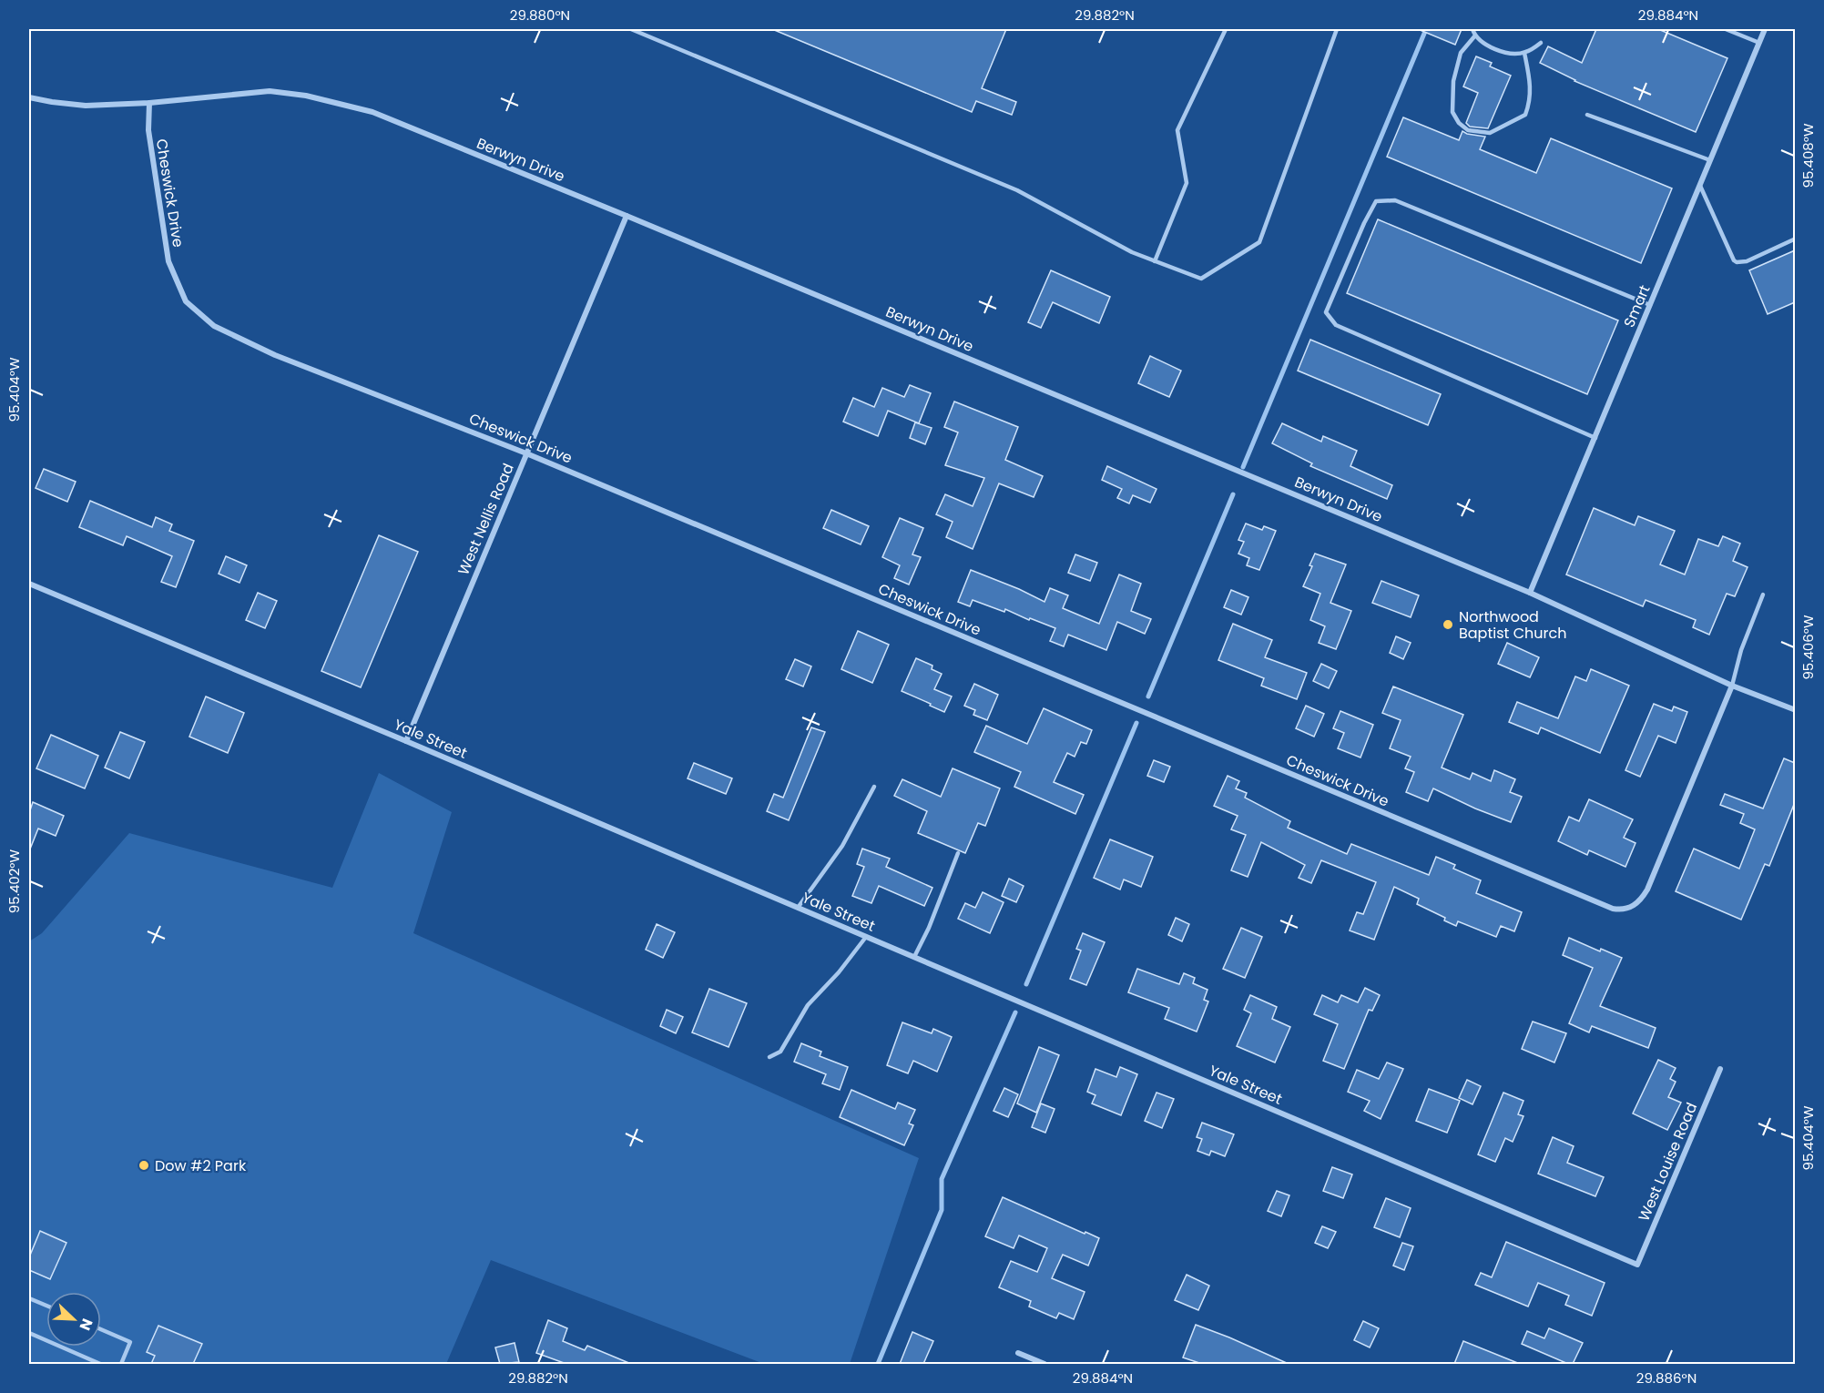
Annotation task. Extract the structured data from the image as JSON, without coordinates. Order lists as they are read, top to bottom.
{
  "streets": {
    "street": [
      "Berwyn Drive",
      "Cheswick Drive",
      "Smart",
      "West Nellis Road",
      "Yale Street",
      "West Louise Road"
    ]
  },
  "crossings": [
    ["Berwyn Drive", "Cheswick Drive"],
    ["Berwyn Drive", "Smart"],
    ["Berwyn Drive", "West Nellis Road"],
    ["Cheswick Drive", "West Nellis Road"],
    ["West Nellis Road", "Yale Street"],
    ["Yale Street", "West Louise Road"]
  ],
  "places": ["Northwood Baptist Church", "Dow #2 Park"],
  "north": "bottom right",
  "coordinates": [
    "29.880°N",
    "29.882°N",
    "29.884°N",
    "95.408°W",
    "95.404°W",
    "95.406°W",
    "95.402°W",
    "29.886°N"
  ]
}
